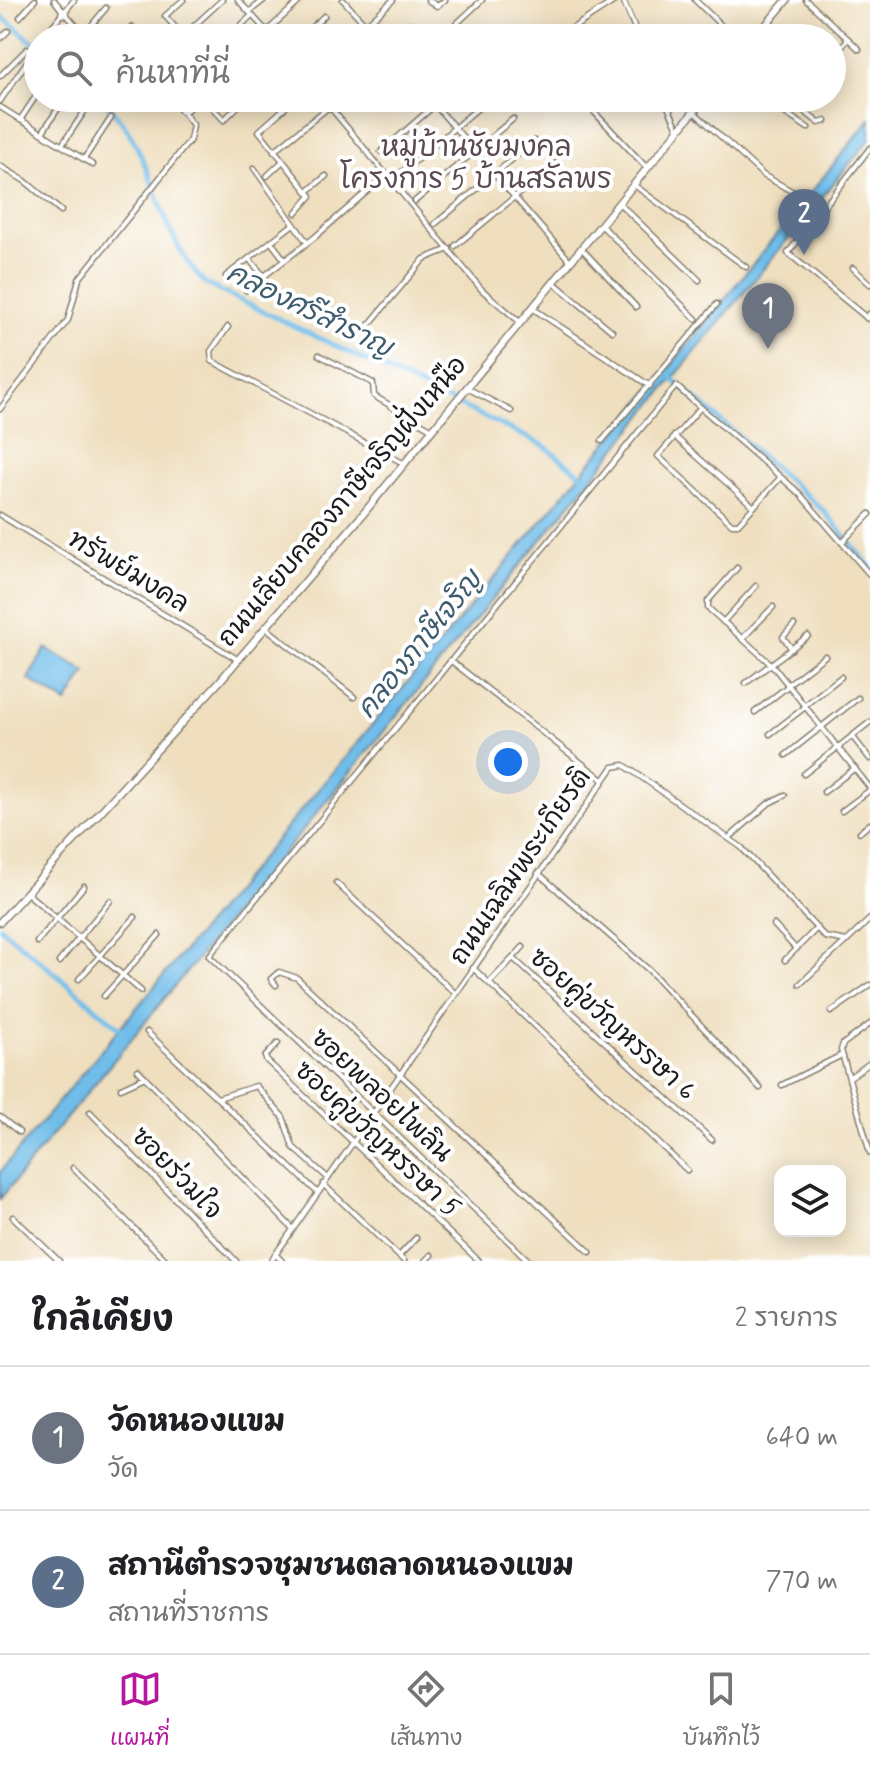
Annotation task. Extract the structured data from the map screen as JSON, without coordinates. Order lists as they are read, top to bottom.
{
  "streets": {
    "main road": ["ถนนเลียบคลองภาษีเจริญฝั่งเหนือ"],
    "street": [
      "ทรัพย์มงคล",
      "ถนนเฉลิมพระเกียรติ",
      "ซอยคู่ขวัญหรรษา 6",
      "ซอยพลอยไพลิน",
      "ซอยคู่ขวัญหรรษา 5",
      "ซอยร่วมใจ"
    ]
  },
  "crossings": [
    ["ถนนเลียบคลองภาษีเจริญฝั่งเหนือ", "ทรัพย์มงคล"],
    ["ถนนเฉลิมพระเกียรติ", "ซอยคู่ขวัญหรรษา 6"],
    ["ถนนเฉลิมพระเกียรติ", "ซอยพลอยไพลิน"],
    ["ถนนเฉลิมพระเกียรติ", "ซอยคู่ขวัญหรรษา 5"]
  ],
  "districts": ["หมู่บ้านชัยมงคล โครงการ 5 บ้านสรัลพร"],
  "water": ["คลองศรีสำราญ", "คลองภาษีเจริญ"],
  "page": {
    "search": "ค้นหาที่นี่",
    "pins": ["2", "1"],
    "heading": ["ใกล้เคียง", "2 รายการ"],
    "list": [
      {
        "mark": "1",
        "name": "วัดหนองแขม",
        "note": "วัด",
        "value": "640 m"
      },
      {
        "mark": "2",
        "name": "สถานีตำรวจชุมชนตลาดหนองแขม",
        "note": "สถานที่ราชการ",
        "value": "770 m"
      }
    ],
    "nav": ["แผนที่", "เส้นทาง", "บันทึกไว้"]
  }
}
